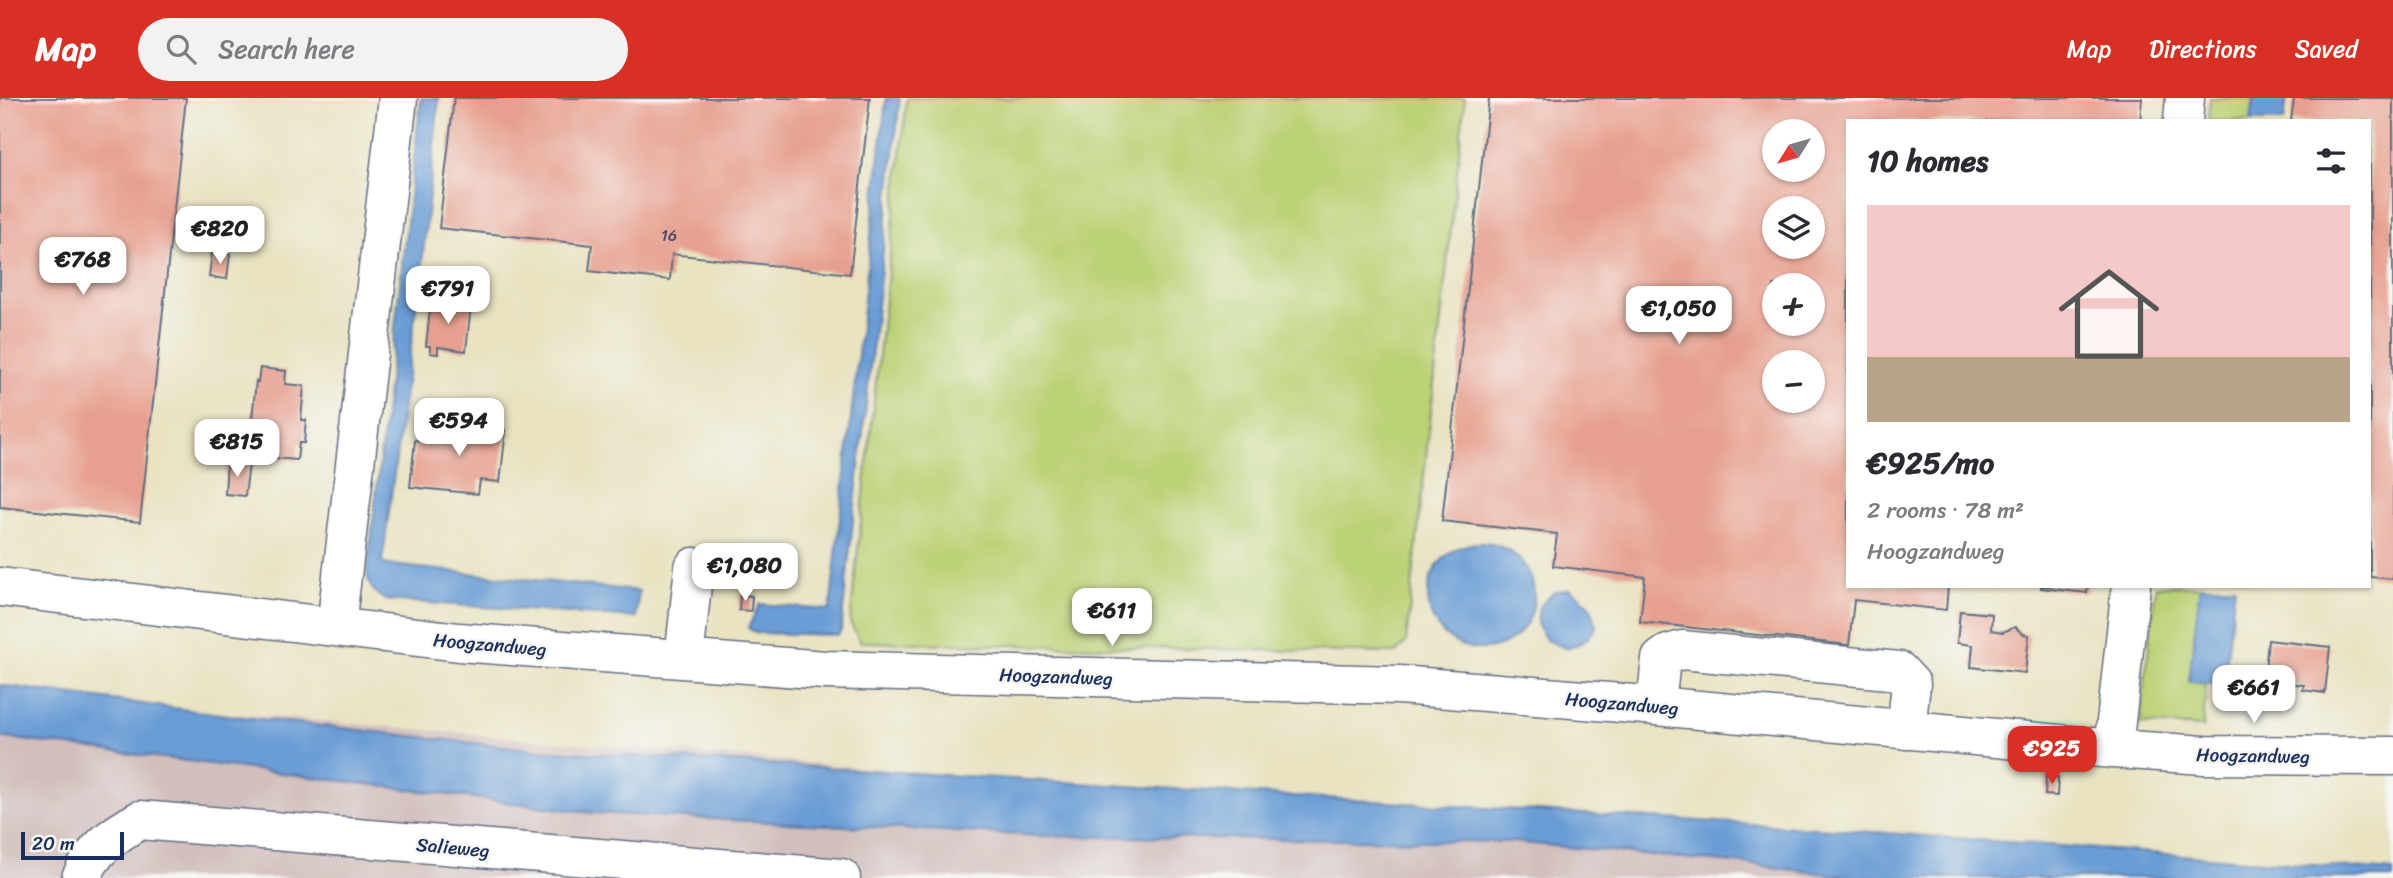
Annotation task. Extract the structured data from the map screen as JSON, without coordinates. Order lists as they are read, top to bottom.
{
  "streets": {
    "street": ["Hoogzandweg", "Salieweg"]
  },
  "house_numbers": ["16"],
  "scale_bar": "20 m",
  "north": "bottom left",
  "page": {
    "header": "Map",
    "search": "Search here",
    "nav": ["Map", "Directions", "Saved"],
    "map_buttons": ["+", "−"],
    "heading": "10 homes",
    "list": [
      {
        "name": "€925/mo",
        "note": "2 rooms · 78 m² · Hoogzandweg"
      }
    ],
    "price": [
      "€820",
      "€768",
      "€791",
      "€1,050",
      "€594",
      "€815",
      "€1,080",
      "€611",
      "€661",
      "€925"
    ],
    "scale": "20 m"
  }
}
